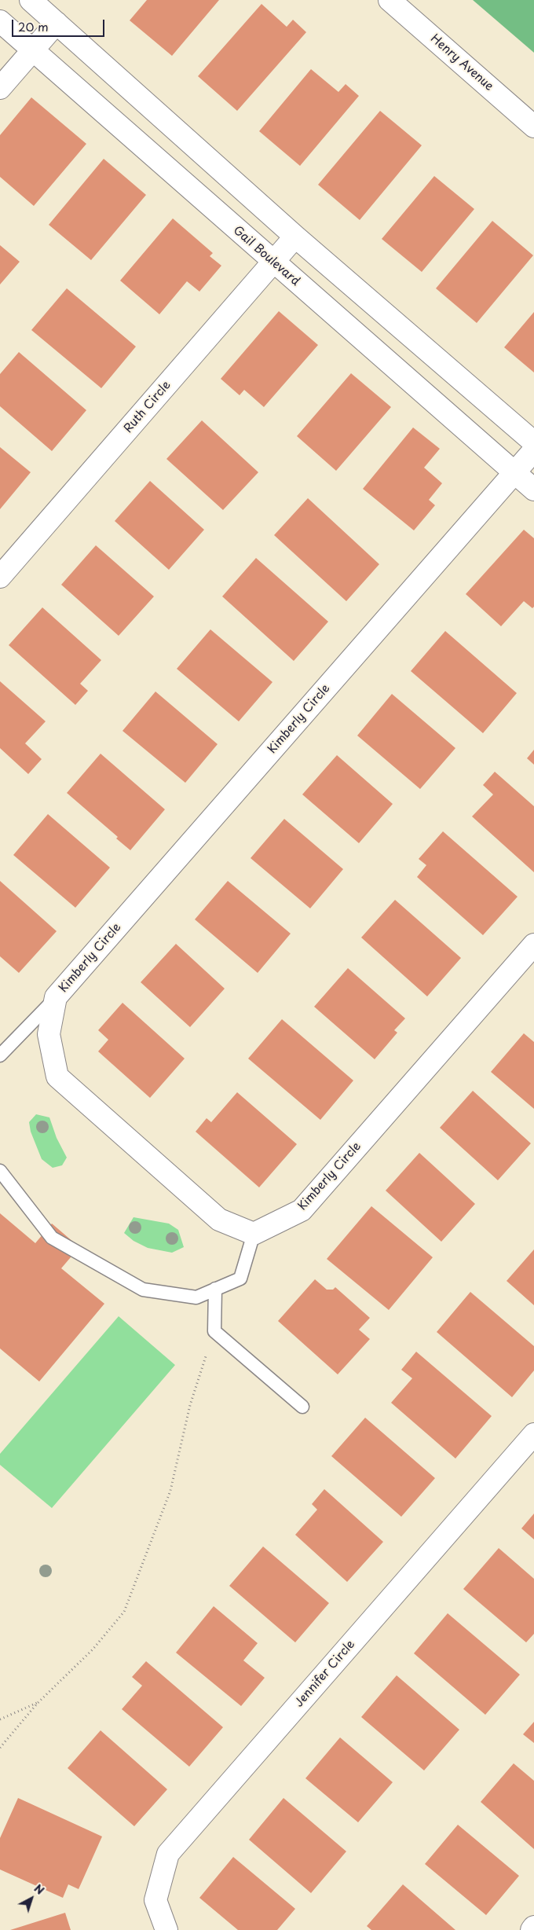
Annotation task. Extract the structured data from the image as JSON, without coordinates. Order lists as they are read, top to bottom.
{
  "streets": {
    "street": [
      "Henry Avenue",
      "Gail Boulevard",
      "Ruth Circle",
      "Kimberly Circle",
      "Jennifer Circle"
    ]
  },
  "crossings": [
    ["Gail Boulevard", "Ruth Circle"],
    ["Gail Boulevard", "Kimberly Circle"]
  ],
  "scale_bar": "20 m",
  "north": "top right"
}
